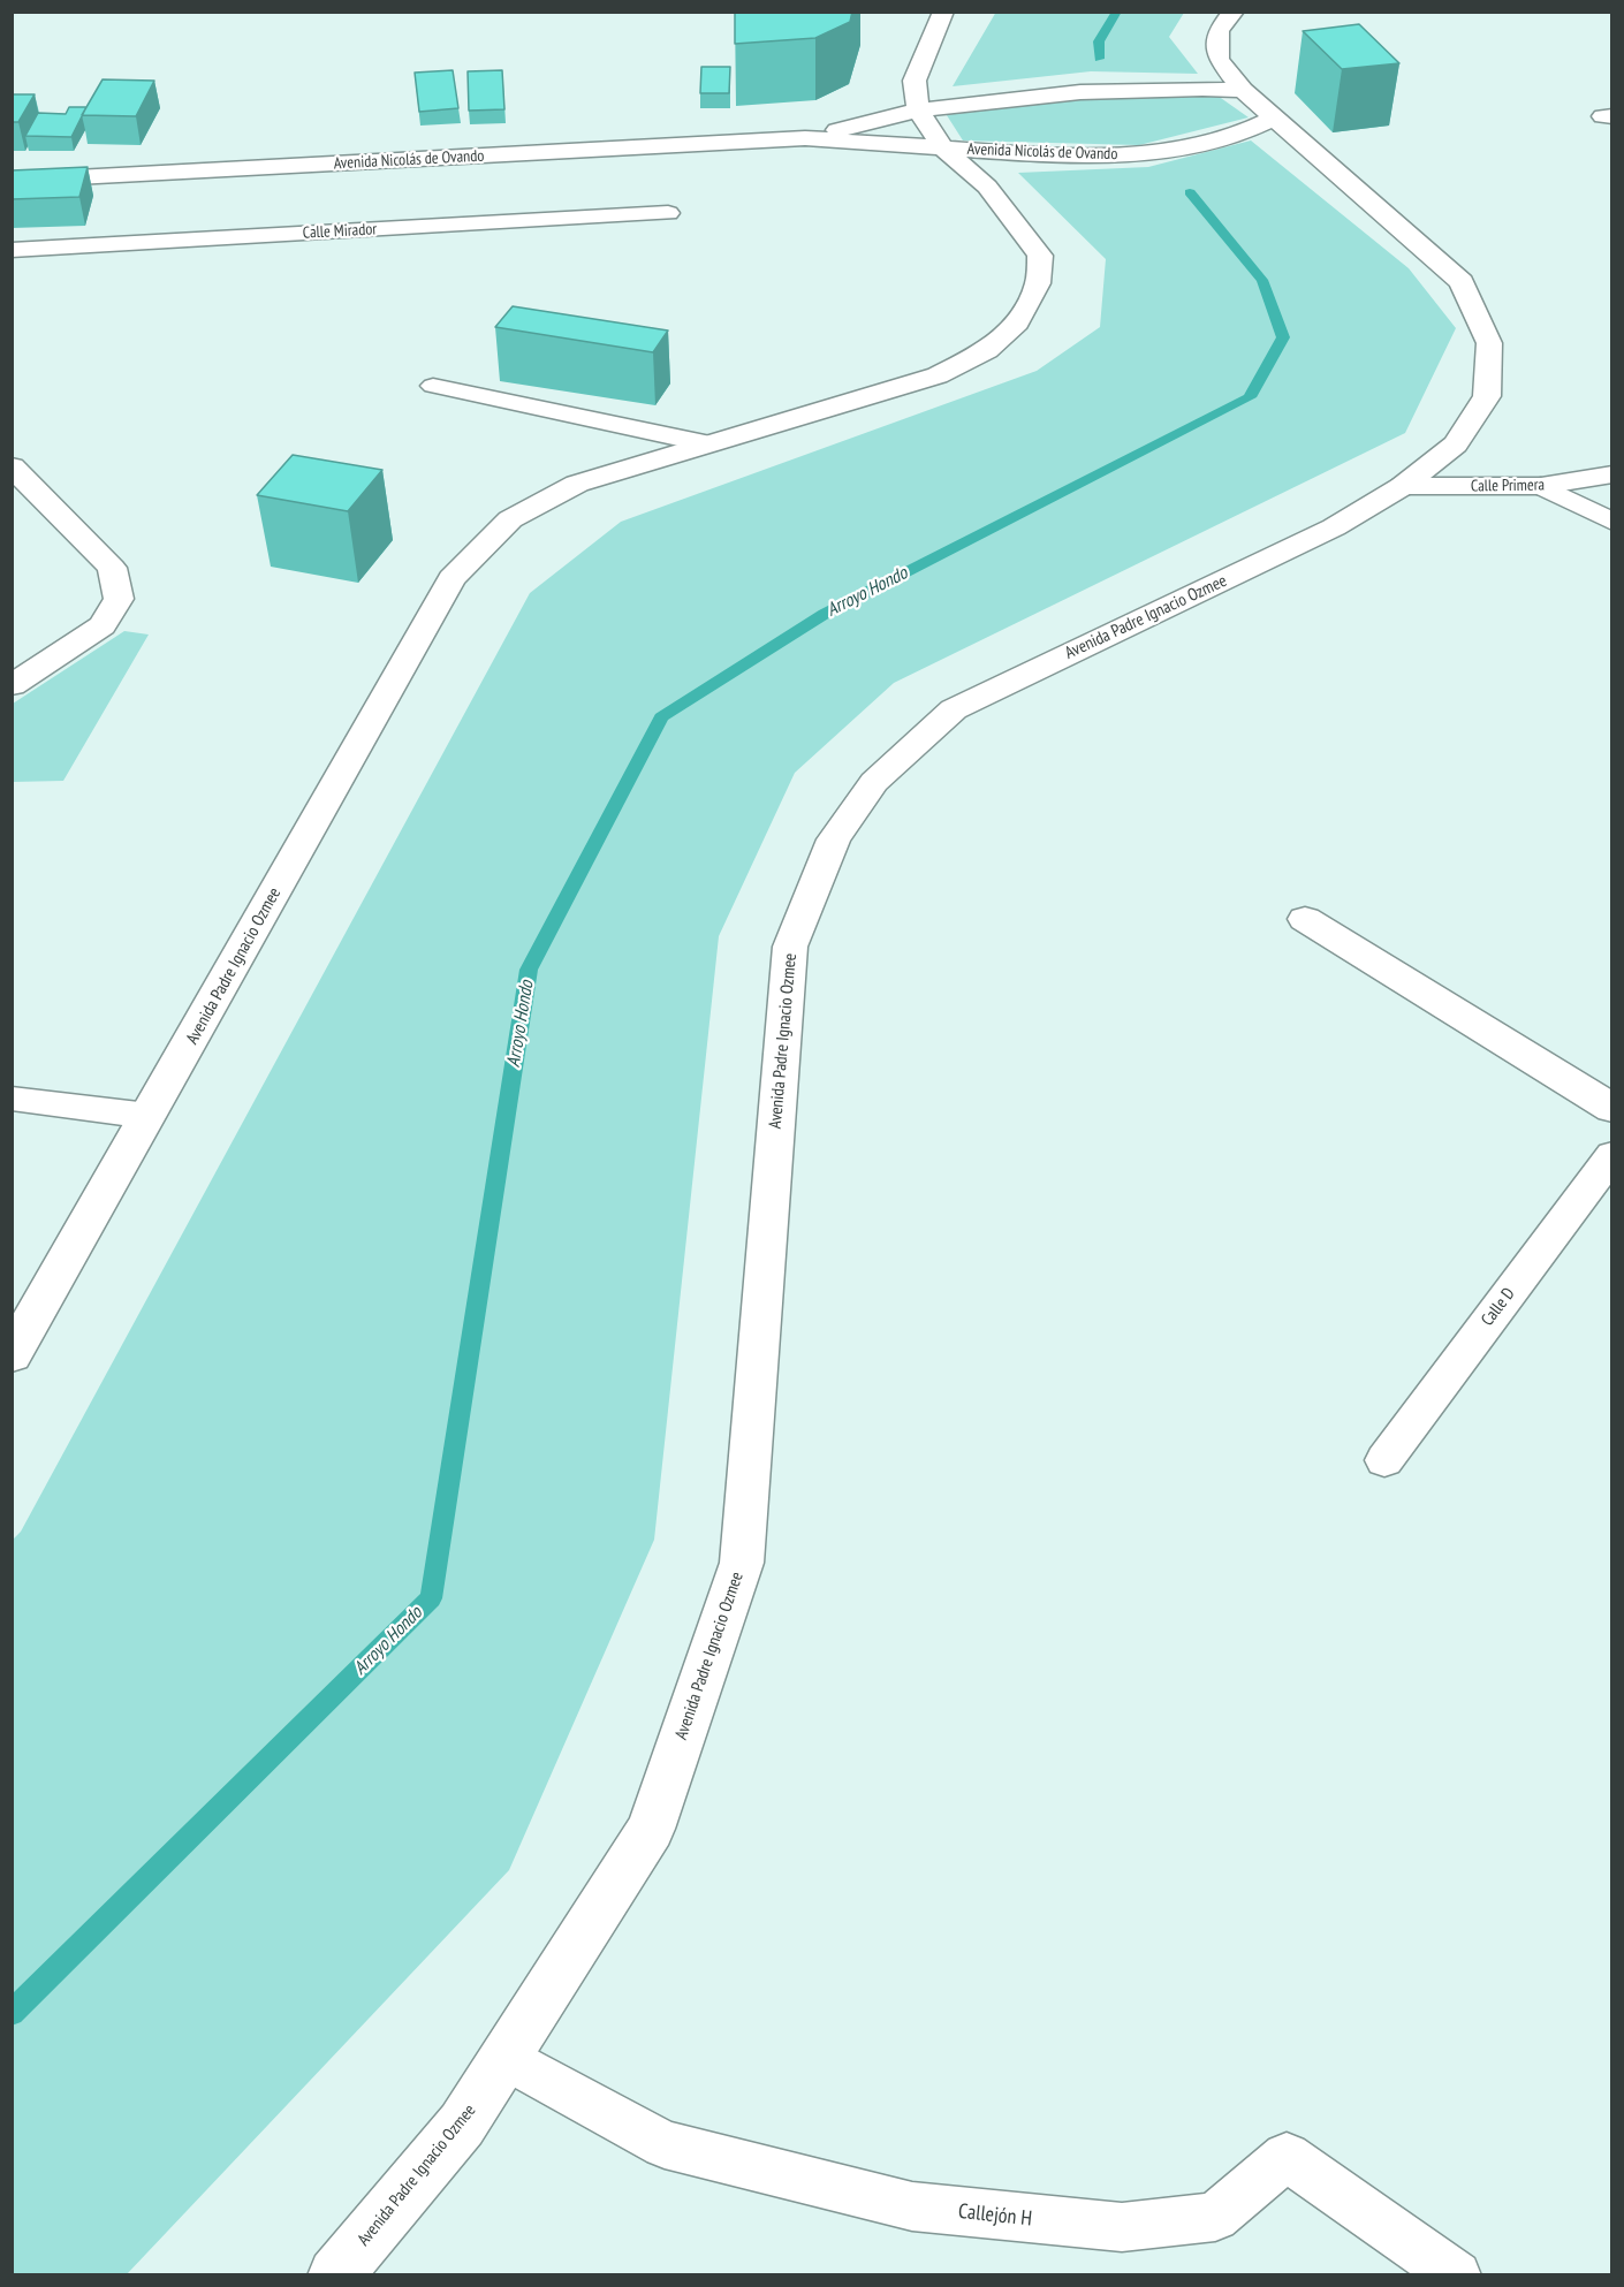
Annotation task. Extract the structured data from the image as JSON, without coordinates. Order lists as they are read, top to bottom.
{
  "streets": {
    "street": [
      "Avenida Nicolás de Ovando",
      "Calle Mirador",
      "Calle Primera",
      "Avenida Padre Ignacio Ozmee"
    ],
    "lane": ["Calle D", "Callejón H"]
  },
  "crossings": [
    ["Avenida Nicolás de Ovando", "Avenida Padre Ignacio Ozmee"],
    ["Calle Primera", "Avenida Padre Ignacio Ozmee"],
    ["Avenida Padre Ignacio Ozmee", "Callejón H"]
  ],
  "water": ["Arroyo Hondo"]
}
